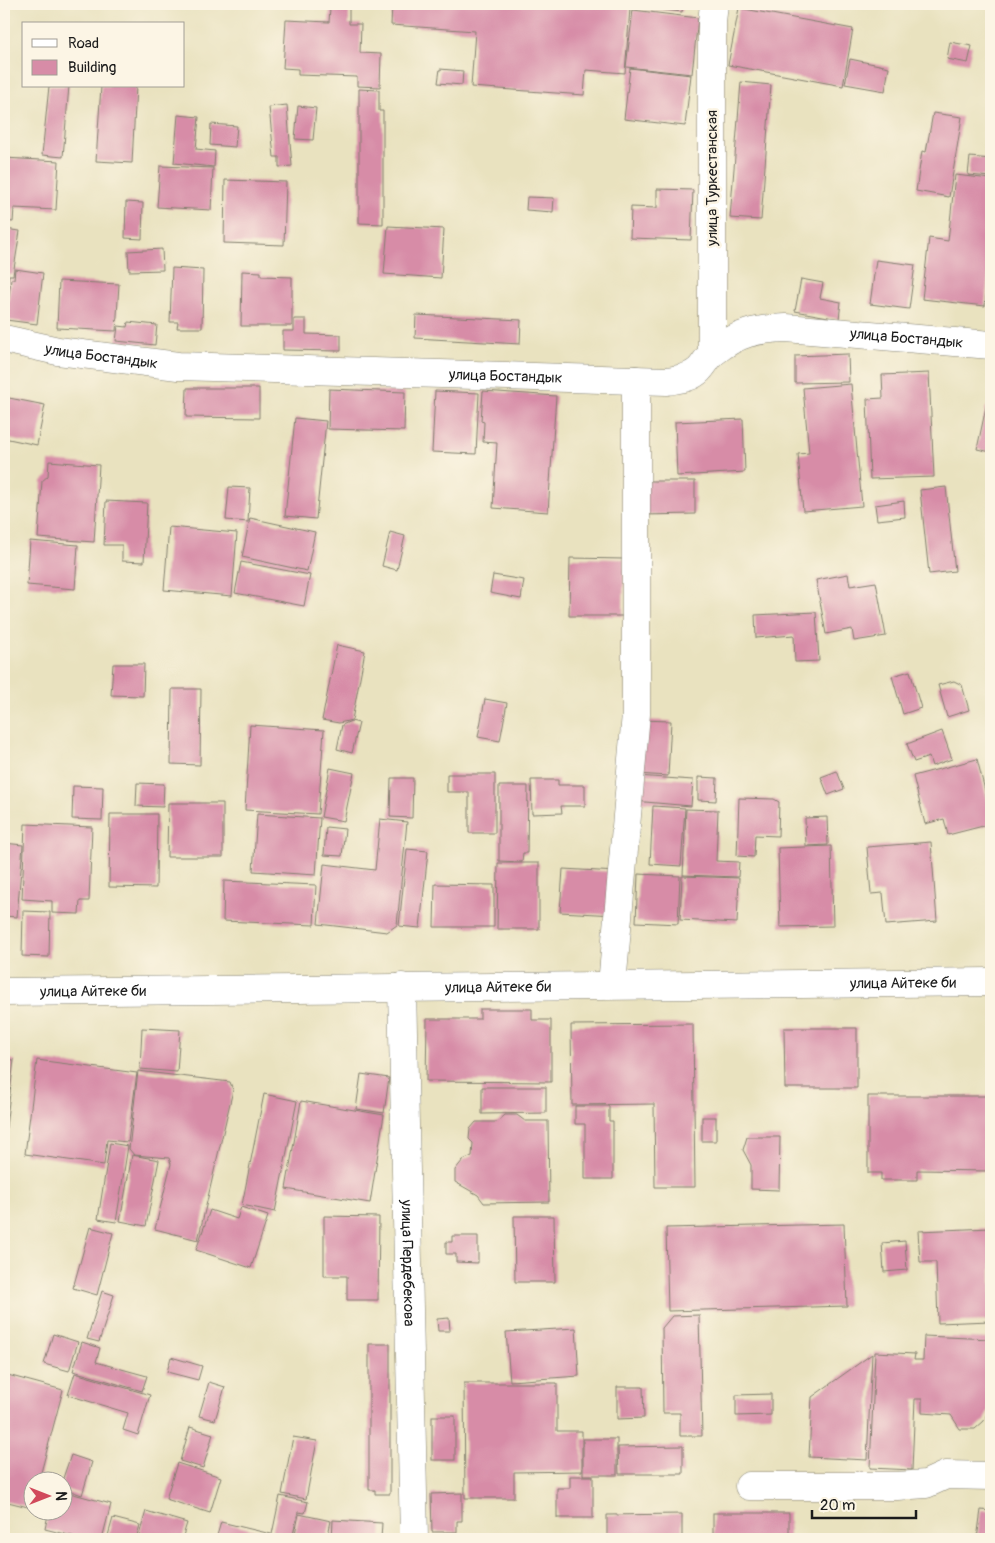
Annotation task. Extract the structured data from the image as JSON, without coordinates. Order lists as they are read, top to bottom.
{
  "streets": {
    "street": [
      "улица Туркестанская",
      "улица Бостандык",
      "улица Айтеке би",
      "улица Пердебекова"
    ]
  },
  "crossings": [
    ["улица Туркестанская", "улица Бостандык"],
    ["улица Айтеке би", "улица Пердебекова"]
  ],
  "legend": ["Road", "Building"],
  "scale_bar": "20 m",
  "north": "right"
}
